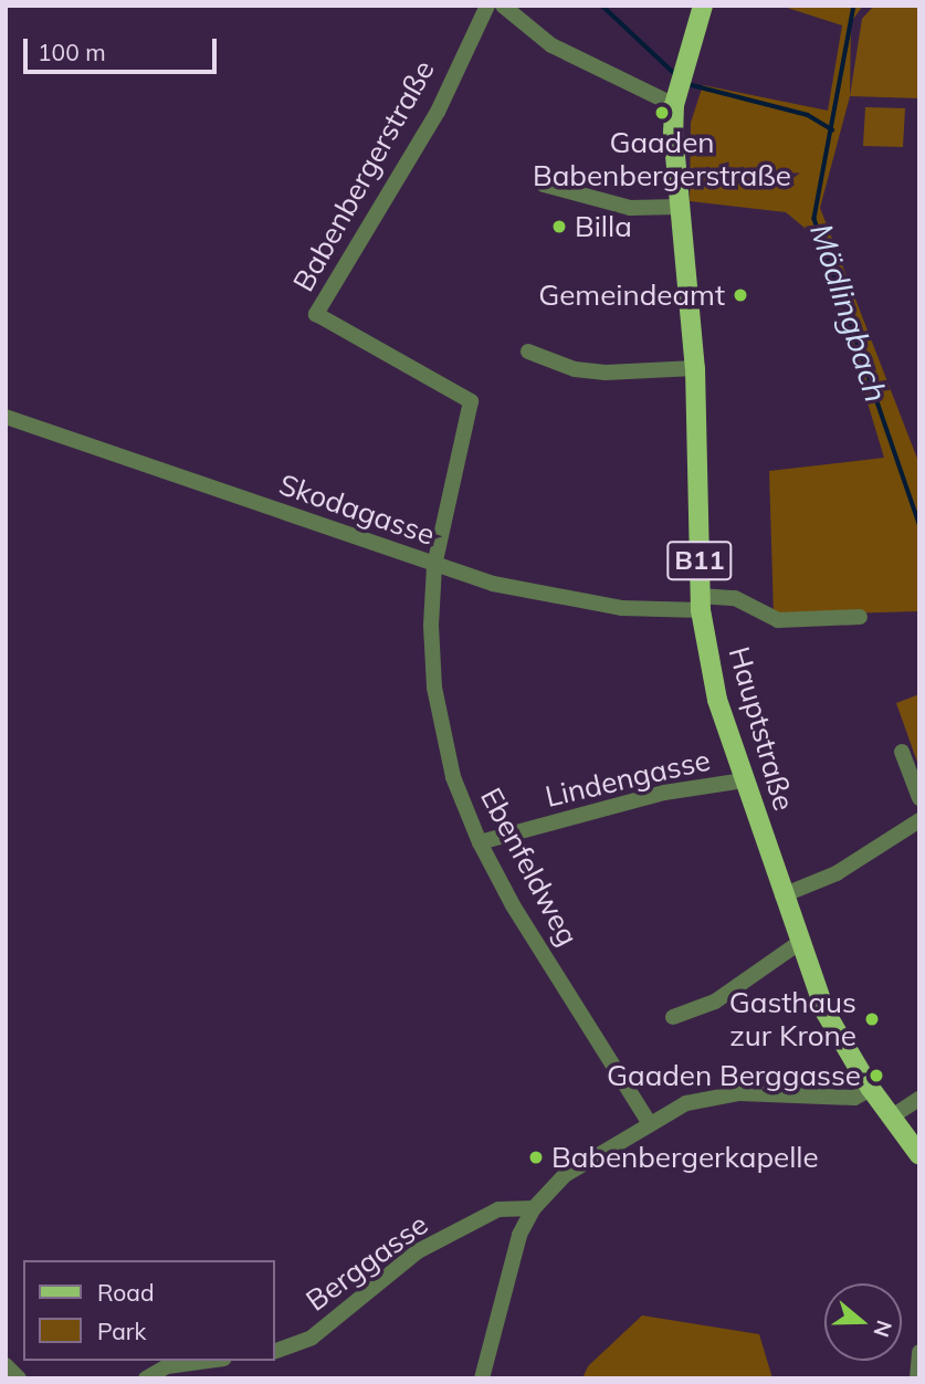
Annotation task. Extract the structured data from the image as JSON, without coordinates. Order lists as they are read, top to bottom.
{
  "streets": {
    "main road": ["B11", "Hauptstraße"],
    "street": [
      "Babenbergerstraße",
      "Skodagasse",
      "Lindengasse",
      "Ebenfeldweg",
      "Berggasse"
    ]
  },
  "crossings": [
    ["Babenbergerstraße", "Skodagasse"],
    ["Babenbergerstraße", "Ebenfeldweg"],
    ["Skodagasse", "Hauptstraße"],
    ["Skodagasse", "Ebenfeldweg"],
    ["Hauptstraße", "Lindengasse"],
    ["Lindengasse", "Ebenfeldweg"]
  ],
  "water": ["Mödlingbach"],
  "places": [
    "Gaaden Babenbergerstraße",
    "Billa",
    "Gemeindeamt",
    "Gasthaus zur Krone",
    "Gaaden Berggasse",
    "Babenbergerkapelle"
  ],
  "legend": ["Road", "Park"],
  "scale_bar": "100 m",
  "north": "right"
}
